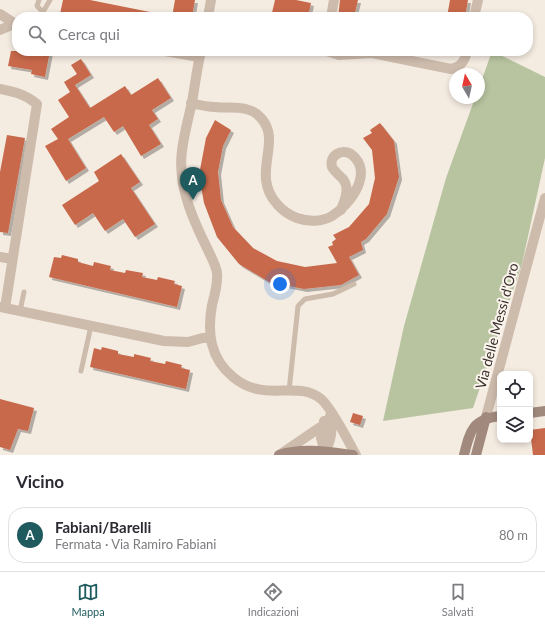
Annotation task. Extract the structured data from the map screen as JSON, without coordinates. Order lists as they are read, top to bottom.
{
  "streets": {
    "street": ["Via delle Messi d'Oro"]
  },
  "north": "top",
  "page": {
    "search": "Cerca qui",
    "pins": "A",
    "heading": "Vicino",
    "list": [
      {
        "mark": "A",
        "name": "Fabiani/Barelli",
        "note": "Fermata · Via Ramiro Fabiani",
        "value": "80 m"
      }
    ],
    "nav": ["Mappa", "Indicazioni", "Salvati"]
  }
}
